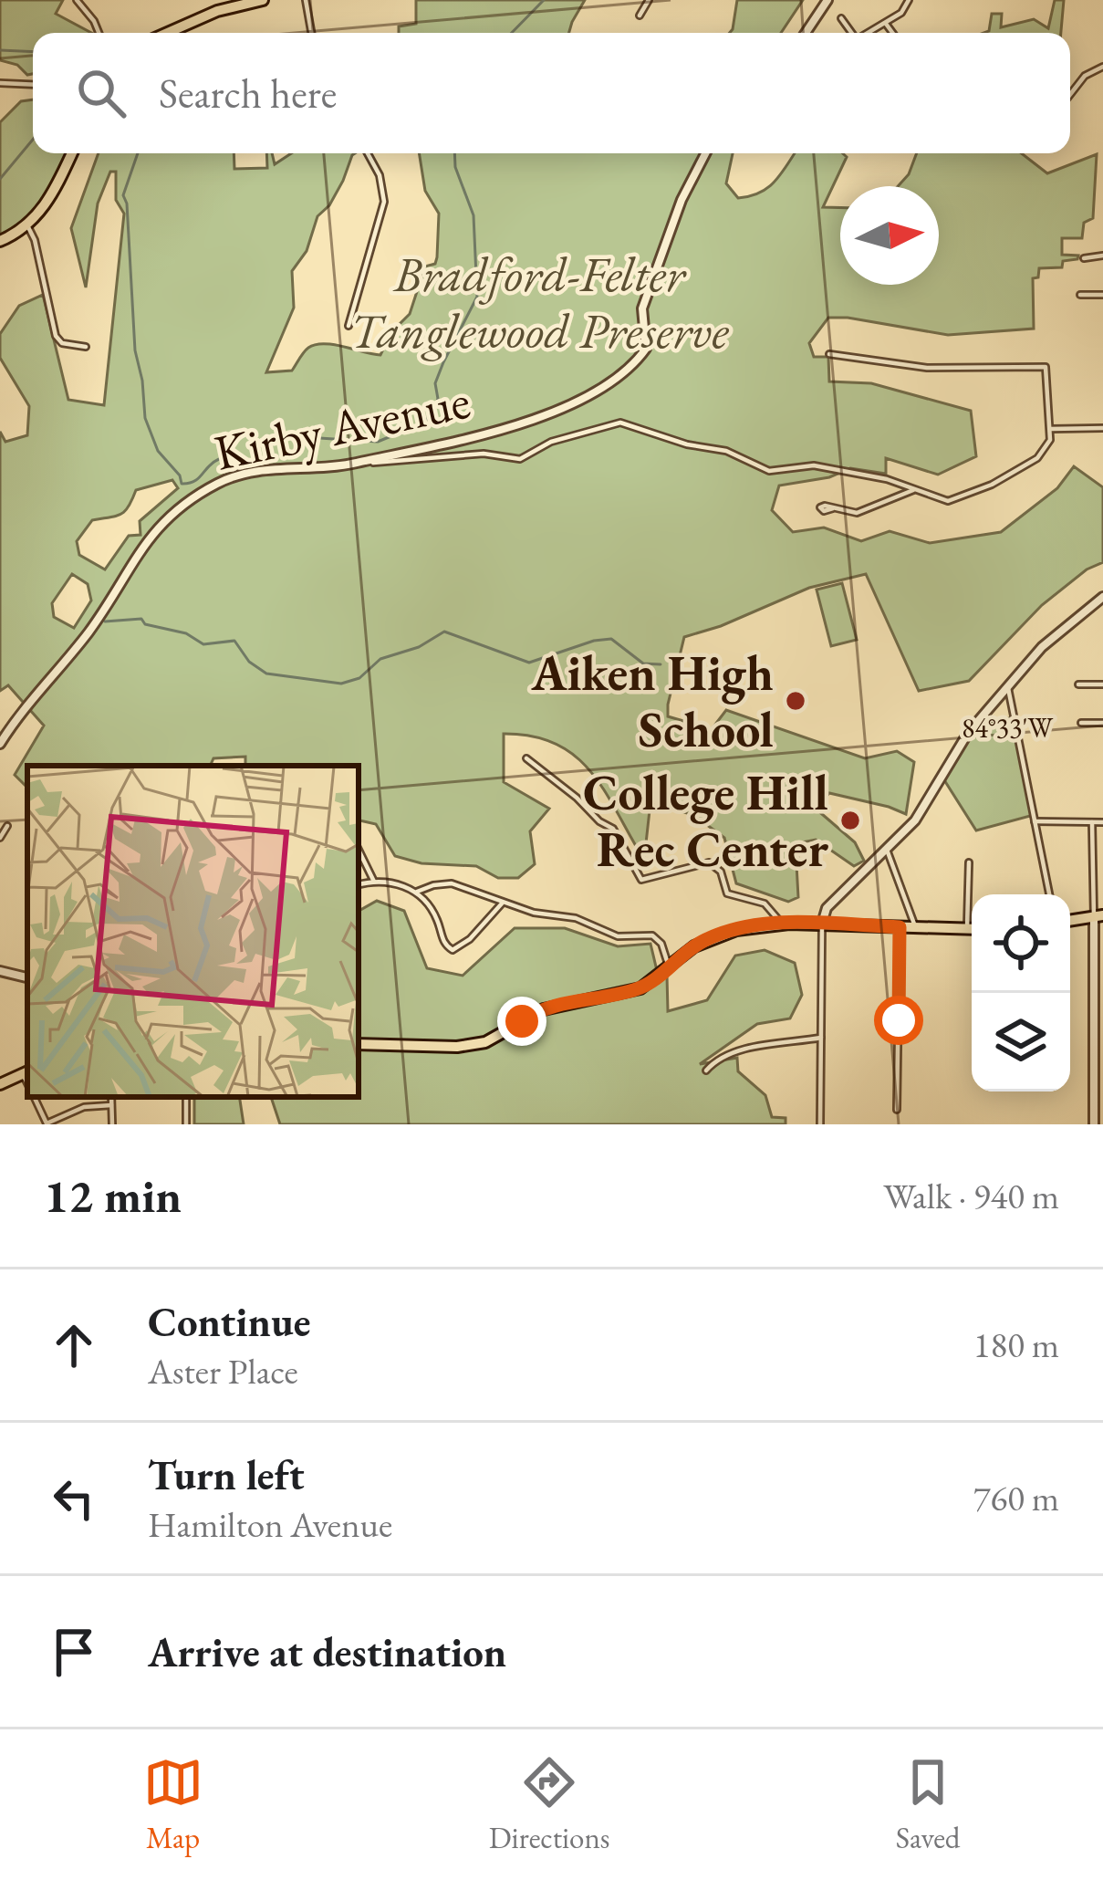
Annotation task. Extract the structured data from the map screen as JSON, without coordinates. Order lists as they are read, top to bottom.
{
  "streets": {
    "street": ["Kirby Avenue"]
  },
  "parks": ["Bradford-Felter Tanglewood Preserve"],
  "places": ["Aiken High School", "College Hill Rec Center"],
  "north": "right",
  "page": {
    "search": "Search here",
    "heading": ["12 min", "Walk · 940 m"],
    "list": [
      ["Continue", "Aster Place", "180 m"],
      ["Turn left", "Hamilton Avenue", "760 m"],
      "Arrive at destination"
    ],
    "nav": ["Map", "Directions", "Saved"]
  },
  "coordinates": ["84°33'W"]
}
